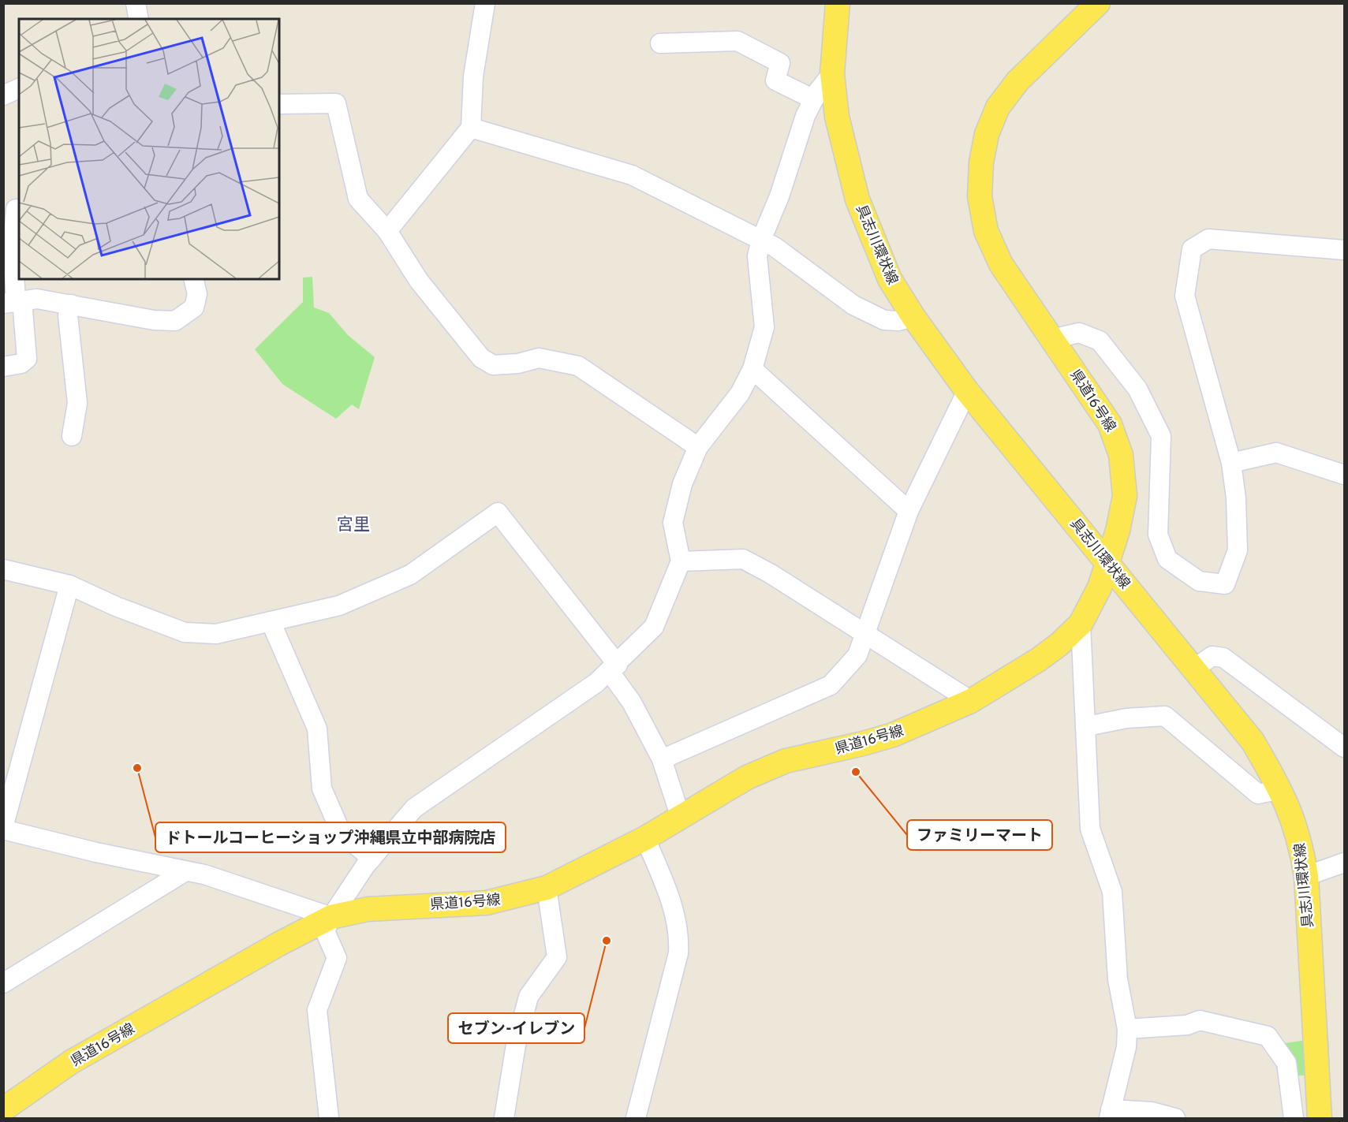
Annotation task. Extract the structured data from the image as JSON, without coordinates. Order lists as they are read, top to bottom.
{
  "streets": {
    "main road": ["具志川環状線", "県道16号線"]
  },
  "crossings": [
    ["具志川環状線", "県道16号線"]
  ],
  "districts": ["宮里"],
  "places": ["ドトールコーヒーショップ沖縄県立中部病院店", "ファミリーマート", "セブン-イレブン"]
}
